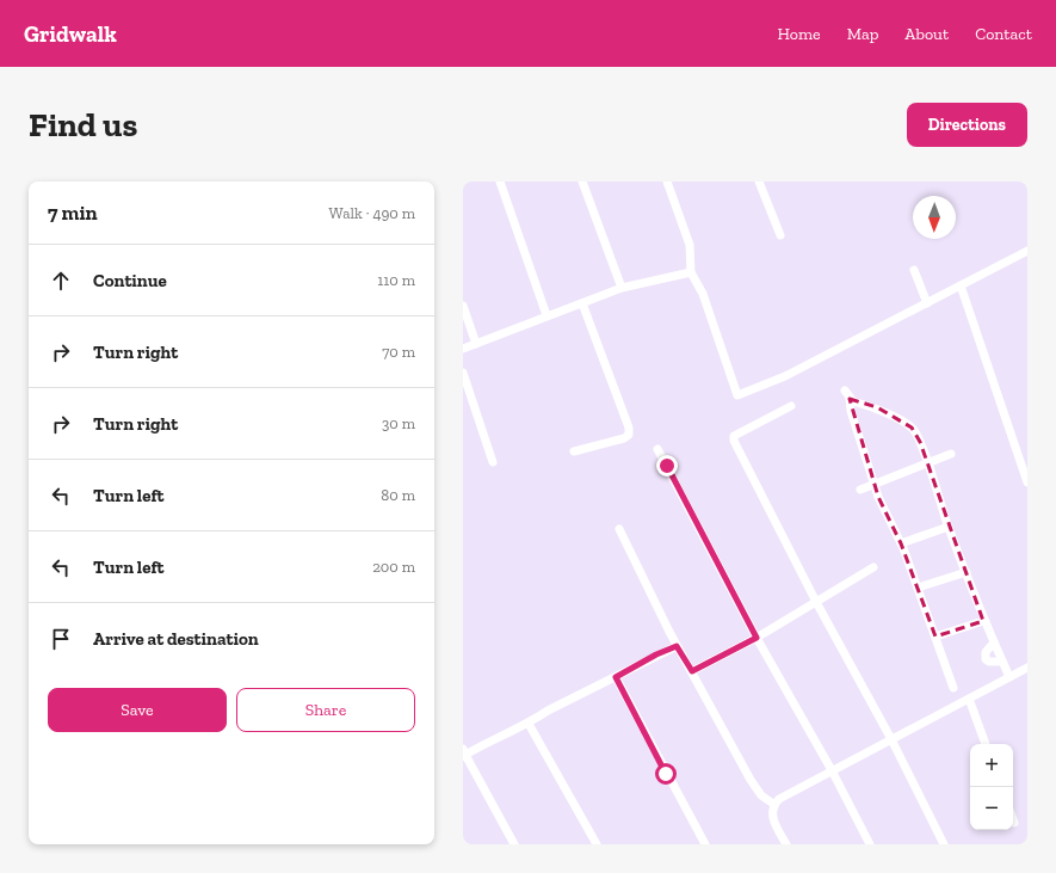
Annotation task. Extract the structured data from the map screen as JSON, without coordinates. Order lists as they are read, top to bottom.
{
  "north": "bottom",
  "page": {
    "header": "Gridwalk",
    "nav": [
      "Home",
      "Map",
      "About",
      "Contact"
    ],
    "buttons": [
      "Directions",
      ["Save", "Share"]
    ],
    "title": "Find us",
    "heading": ["7 min", "Walk · 490 m"],
    "list": [
      ["Continue", "110 m"],
      ["Turn right", "70 m"],
      ["Turn right", "30 m"],
      ["Turn left", "80 m"],
      ["Turn left", "200 m"],
      "Arrive at destination"
    ],
    "map_buttons": ["+", "−"]
  }
}
